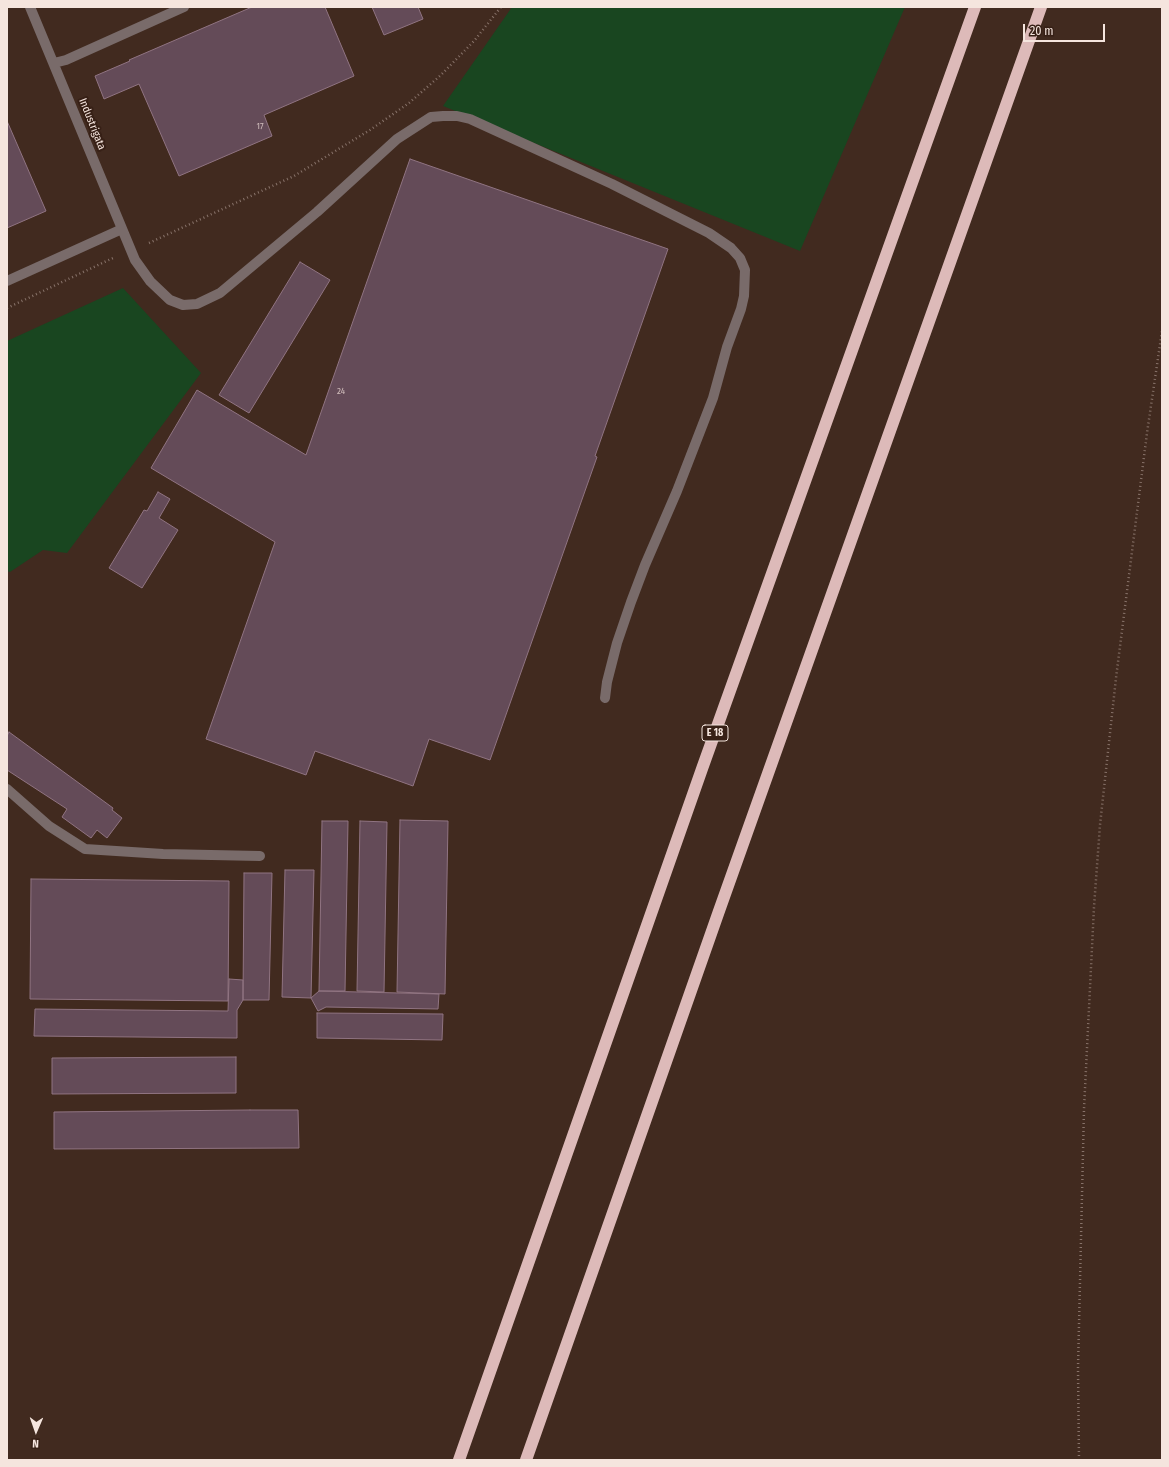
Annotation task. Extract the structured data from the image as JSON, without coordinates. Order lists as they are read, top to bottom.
{
  "streets": {
    "highway": ["E 18"],
    "street": ["Industrigata"]
  },
  "house_numbers": ["17", "24"],
  "scale_bar": "20 m",
  "north": "bottom"
}
